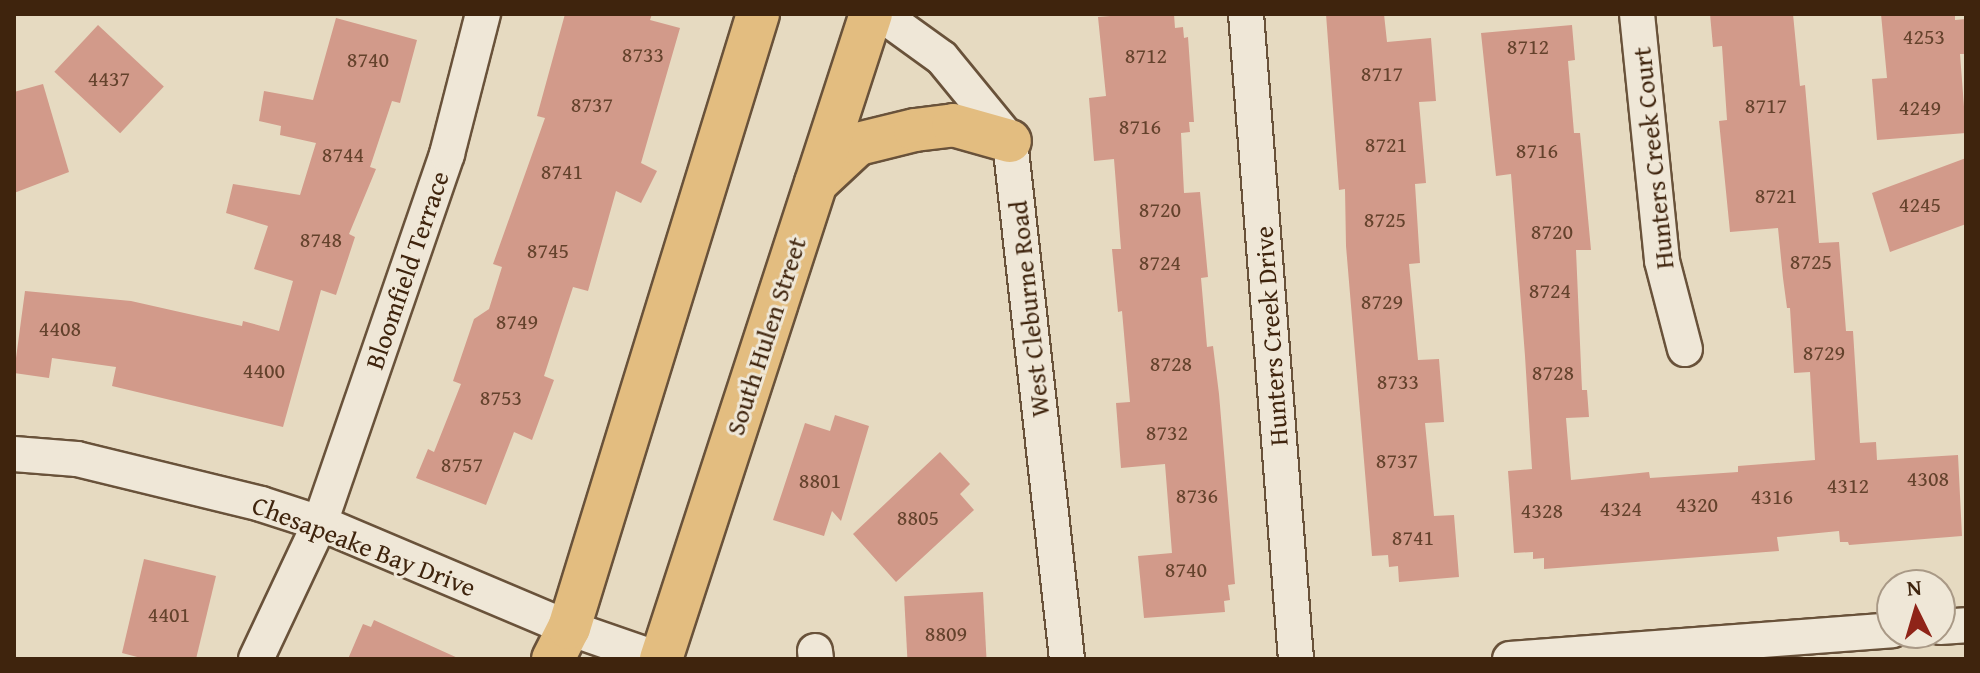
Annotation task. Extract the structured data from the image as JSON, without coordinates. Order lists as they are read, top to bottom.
{
  "streets": {
    "main road": ["South Hulen Street"],
    "street": [
      "Hunters Creek Court",
      "Bloomfield Terrace",
      "West Cleburne Road",
      "Hunters Creek Drive",
      "Chesapeake Bay Drive"
    ]
  },
  "crossings": [
    ["Bloomfield Terrace", "Chesapeake Bay Drive"],
    ["South Hulen Street", "Chesapeake Bay Drive"]
  ],
  "house_numbers": [
    "4253",
    "8712",
    "8733",
    "8712",
    "8740",
    "8717",
    "4437",
    "8737",
    "8717",
    "4249",
    "8716",
    "8721",
    "8716",
    "8744",
    "8741",
    "8721",
    "4245",
    "8720",
    "8725",
    "8720",
    "8748",
    "8745",
    "8725",
    "8724",
    "8724",
    "8729",
    "8749",
    "4408",
    "8729",
    "8728",
    "4400",
    "8728",
    "8733",
    "8753",
    "8732",
    "8737",
    "8757",
    "4308",
    "8801",
    "4312",
    "8736",
    "4316",
    "4320",
    "4324",
    "4328",
    "8805",
    "8741",
    "8740",
    "4401",
    "8809"
  ],
  "north": "top"
}
